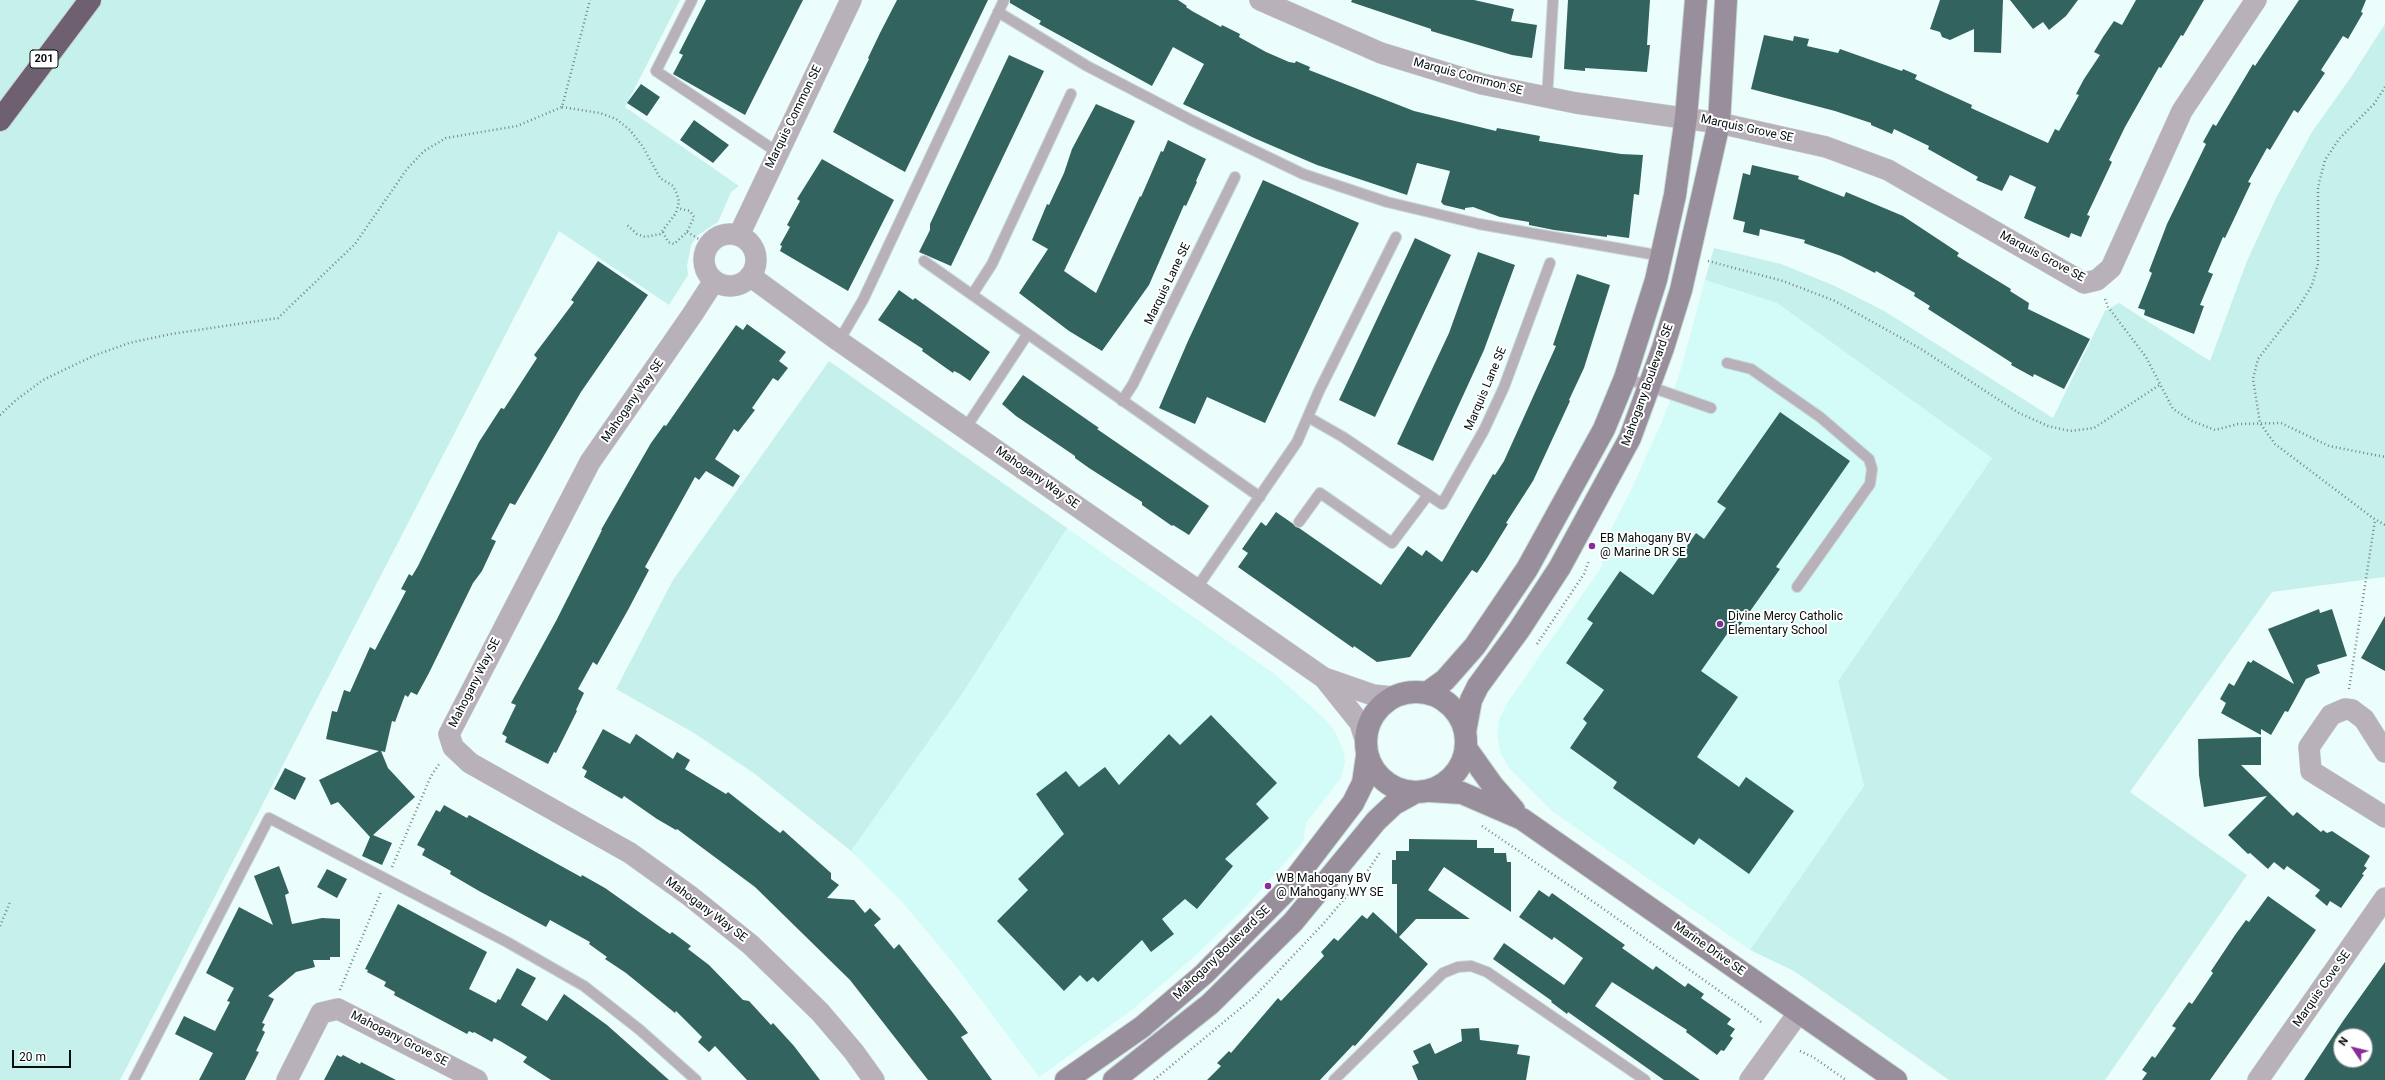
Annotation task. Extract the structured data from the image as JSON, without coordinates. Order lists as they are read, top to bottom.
{
  "streets": {
    "highway": ["201"],
    "street": [
      "Marquis Common SE",
      "Marquis Grove SE",
      "Mahogany Boulevard SE",
      "Mahogany Way SE",
      "Marine Drive SE",
      "Marquis Cove SE",
      "Mahogany Grove SE"
    ],
    "lane": ["Marquis Lane SE"]
  },
  "crossings": [
    ["Marquis Common SE", "Marquis Grove SE"],
    ["Marquis Common SE", "Mahogany Boulevard SE"],
    ["Marquis Common SE", "Mahogany Way SE"],
    ["Marquis Grove SE", "Mahogany Boulevard SE"],
    ["Mahogany Boulevard SE", "Mahogany Way SE"],
    ["Mahogany Boulevard SE", "Marine Drive SE"],
    ["Mahogany Way SE", "Marine Drive SE"]
  ],
  "places": ["EB Mahogany BV @ Marine DR SE", "Divine Mercy Catholic Elementary School", "WB Mahogany BV @ Mahogany WY SE"],
  "scale_bar": "20 m",
  "north": "top left"
}
